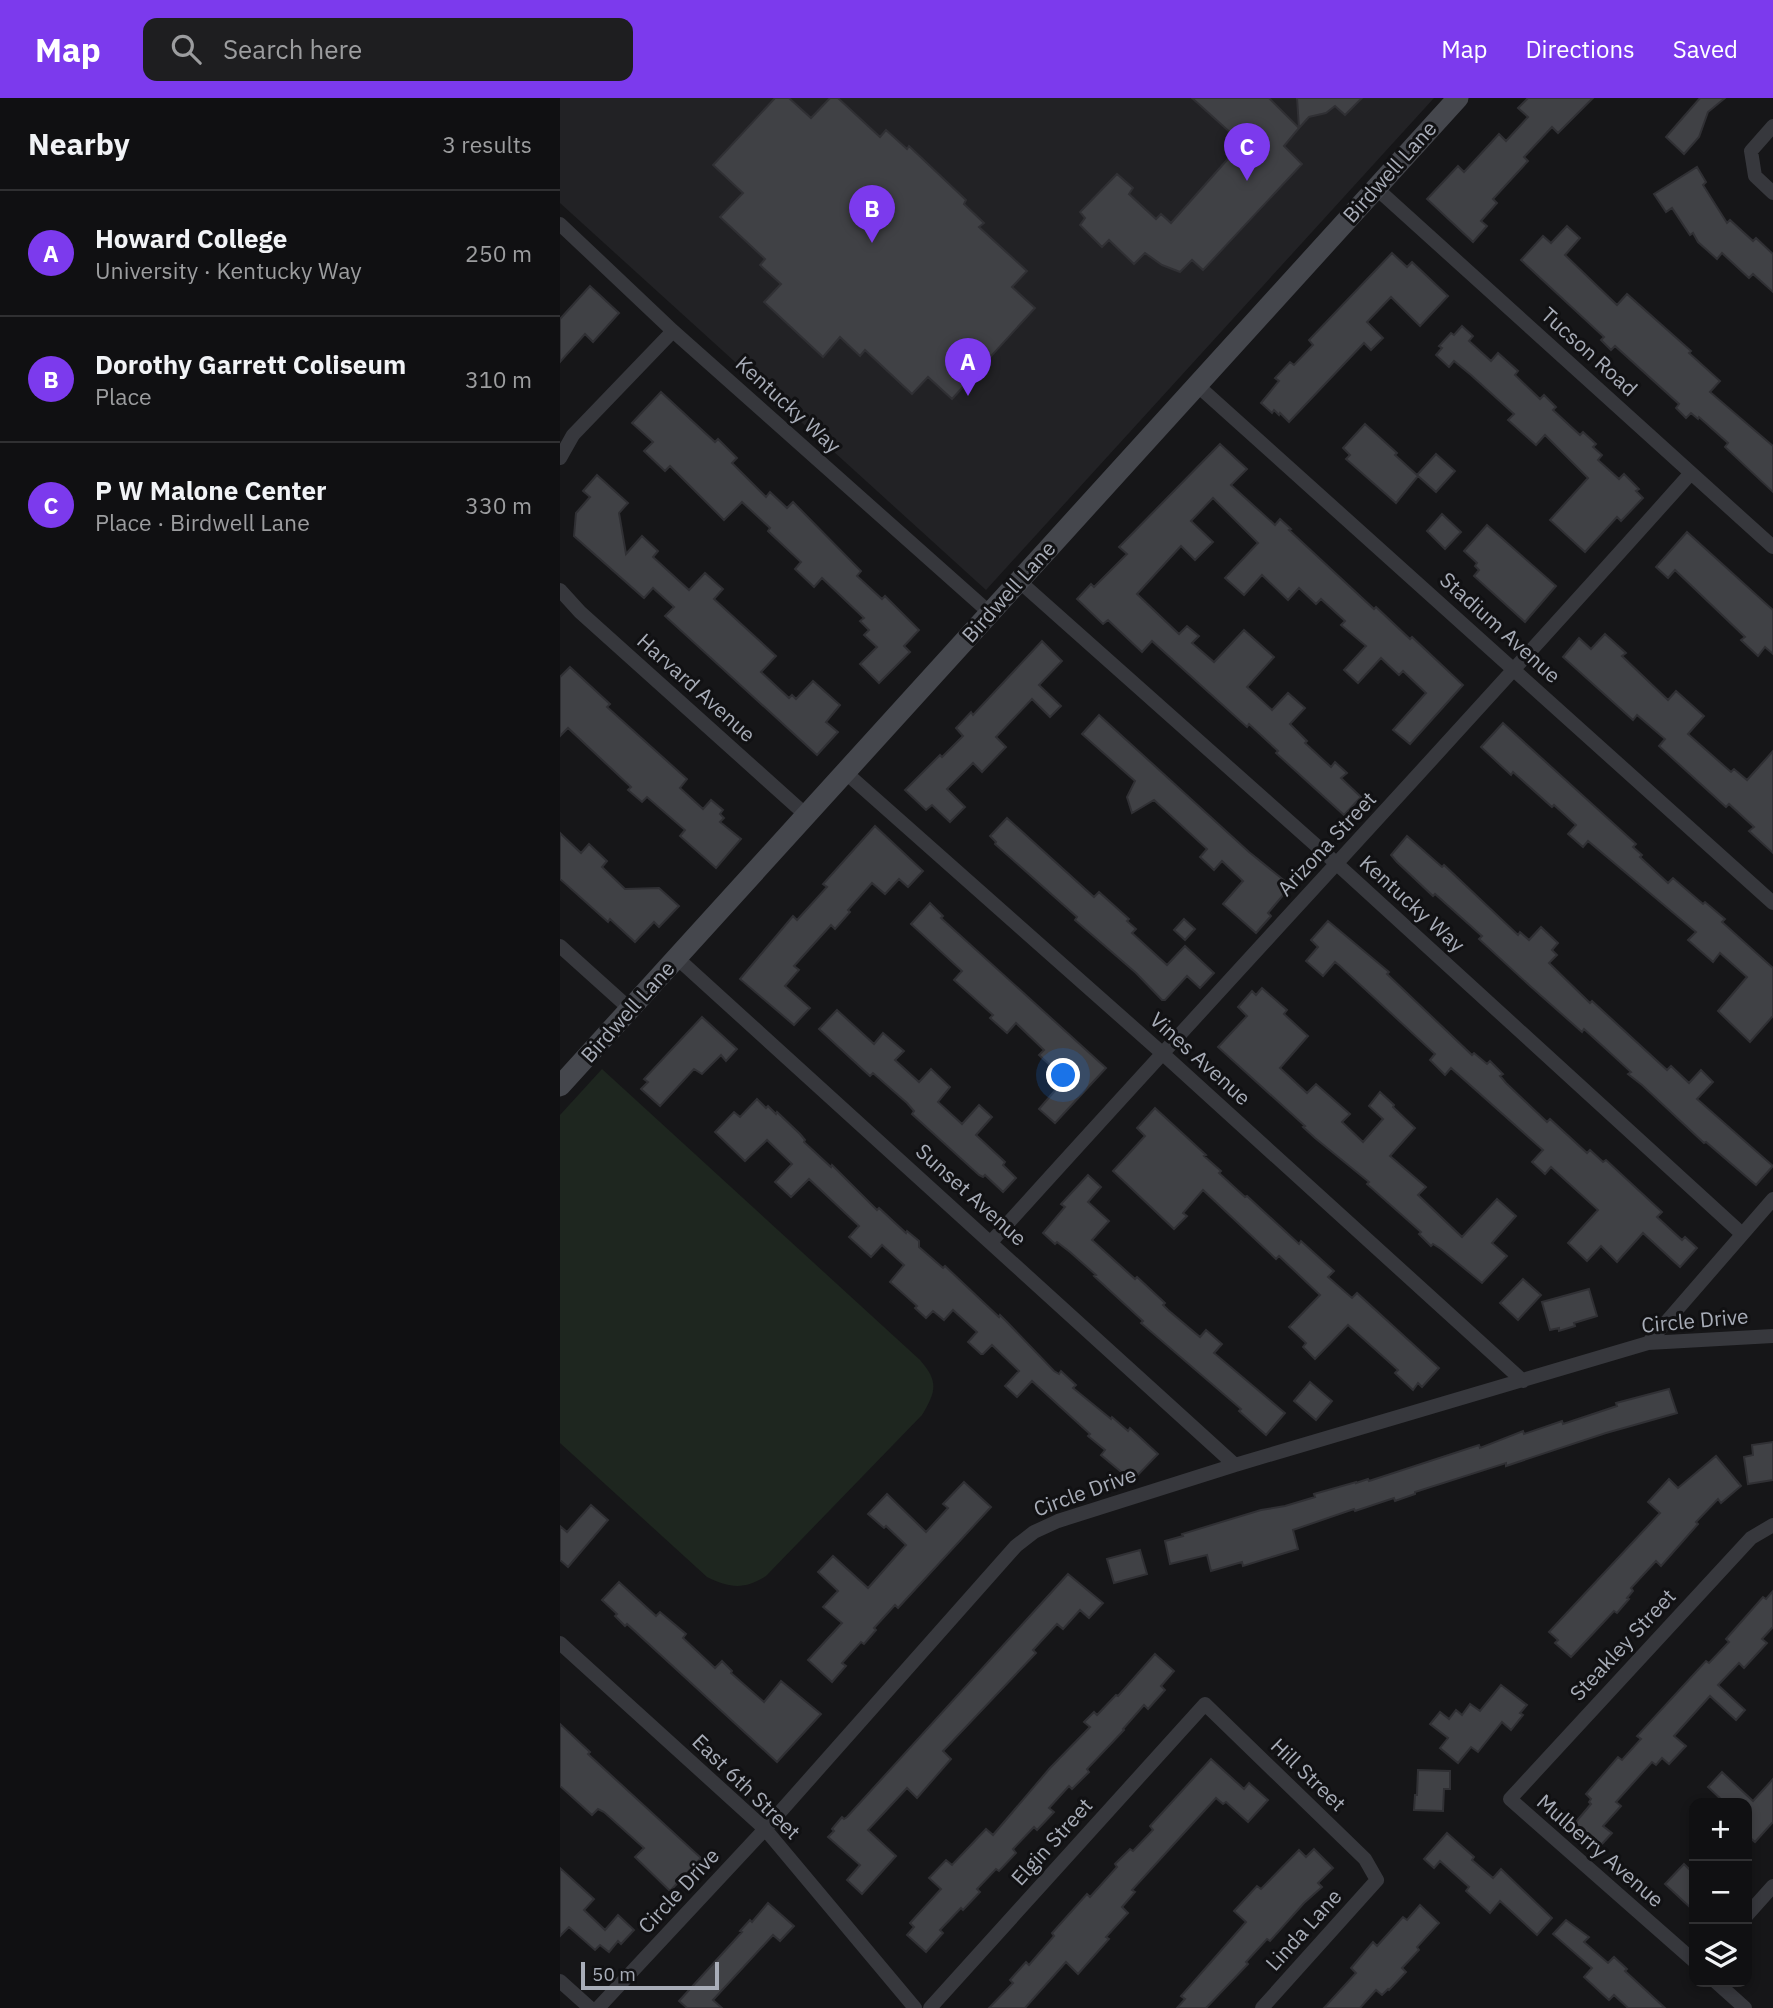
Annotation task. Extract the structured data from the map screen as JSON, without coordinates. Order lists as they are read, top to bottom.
{
  "streets": {
    "main road": ["Birdwell Lane"],
    "street": [
      "Tucson Road",
      "Kentucky Way",
      "Stadium Avenue",
      "Harvard Avenue",
      "Arizona Street",
      "Vines Avenue",
      "Sunset Avenue",
      "Circle Drive",
      "Steakley Street",
      "Hill Street",
      "East 6th Street",
      "Elgin Street",
      "Mulberry Avenue",
      "Linda Lane"
    ]
  },
  "crossings": [
    ["Birdwell Lane", "Tucson Road"],
    ["Birdwell Lane", "Kentucky Way"],
    ["Birdwell Lane", "Stadium Avenue"],
    ["Birdwell Lane", "Harvard Avenue"],
    ["Birdwell Lane", "Vines Avenue"],
    ["Birdwell Lane", "Sunset Avenue"],
    ["Tucson Road", "Arizona Street"],
    ["Kentucky Way", "Arizona Street"],
    ["Stadium Avenue", "Arizona Street"],
    ["Arizona Street", "Vines Avenue"],
    ["Arizona Street", "Sunset Avenue"],
    ["Vines Avenue", "Circle Drive"],
    ["Sunset Avenue", "Circle Drive"],
    ["Circle Drive", "East 6th Street"],
    ["Steakley Street", "Mulberry Avenue"],
    ["Hill Street", "Elgin Street"],
    ["Hill Street", "Linda Lane"]
  ],
  "scale_bar": "50 m",
  "page": {
    "header": "Map",
    "search": "Search here",
    "nav": ["Map", "Directions", "Saved"],
    "heading": ["Nearby", "3 results"],
    "pins": ["C", "B", "A"],
    "list": [
      {
        "mark": "A",
        "name": "Howard College",
        "note": "University · Kentucky Way",
        "value": "250 m"
      },
      {
        "mark": "B",
        "name": "Dorothy Garrett Coliseum",
        "note": "Place",
        "value": "310 m"
      },
      {
        "mark": "C",
        "name": "P W Malone Center",
        "note": "Place · Birdwell Lane",
        "value": "330 m"
      }
    ],
    "map_buttons": ["+", "−"],
    "scale": "50 m"
  }
}
